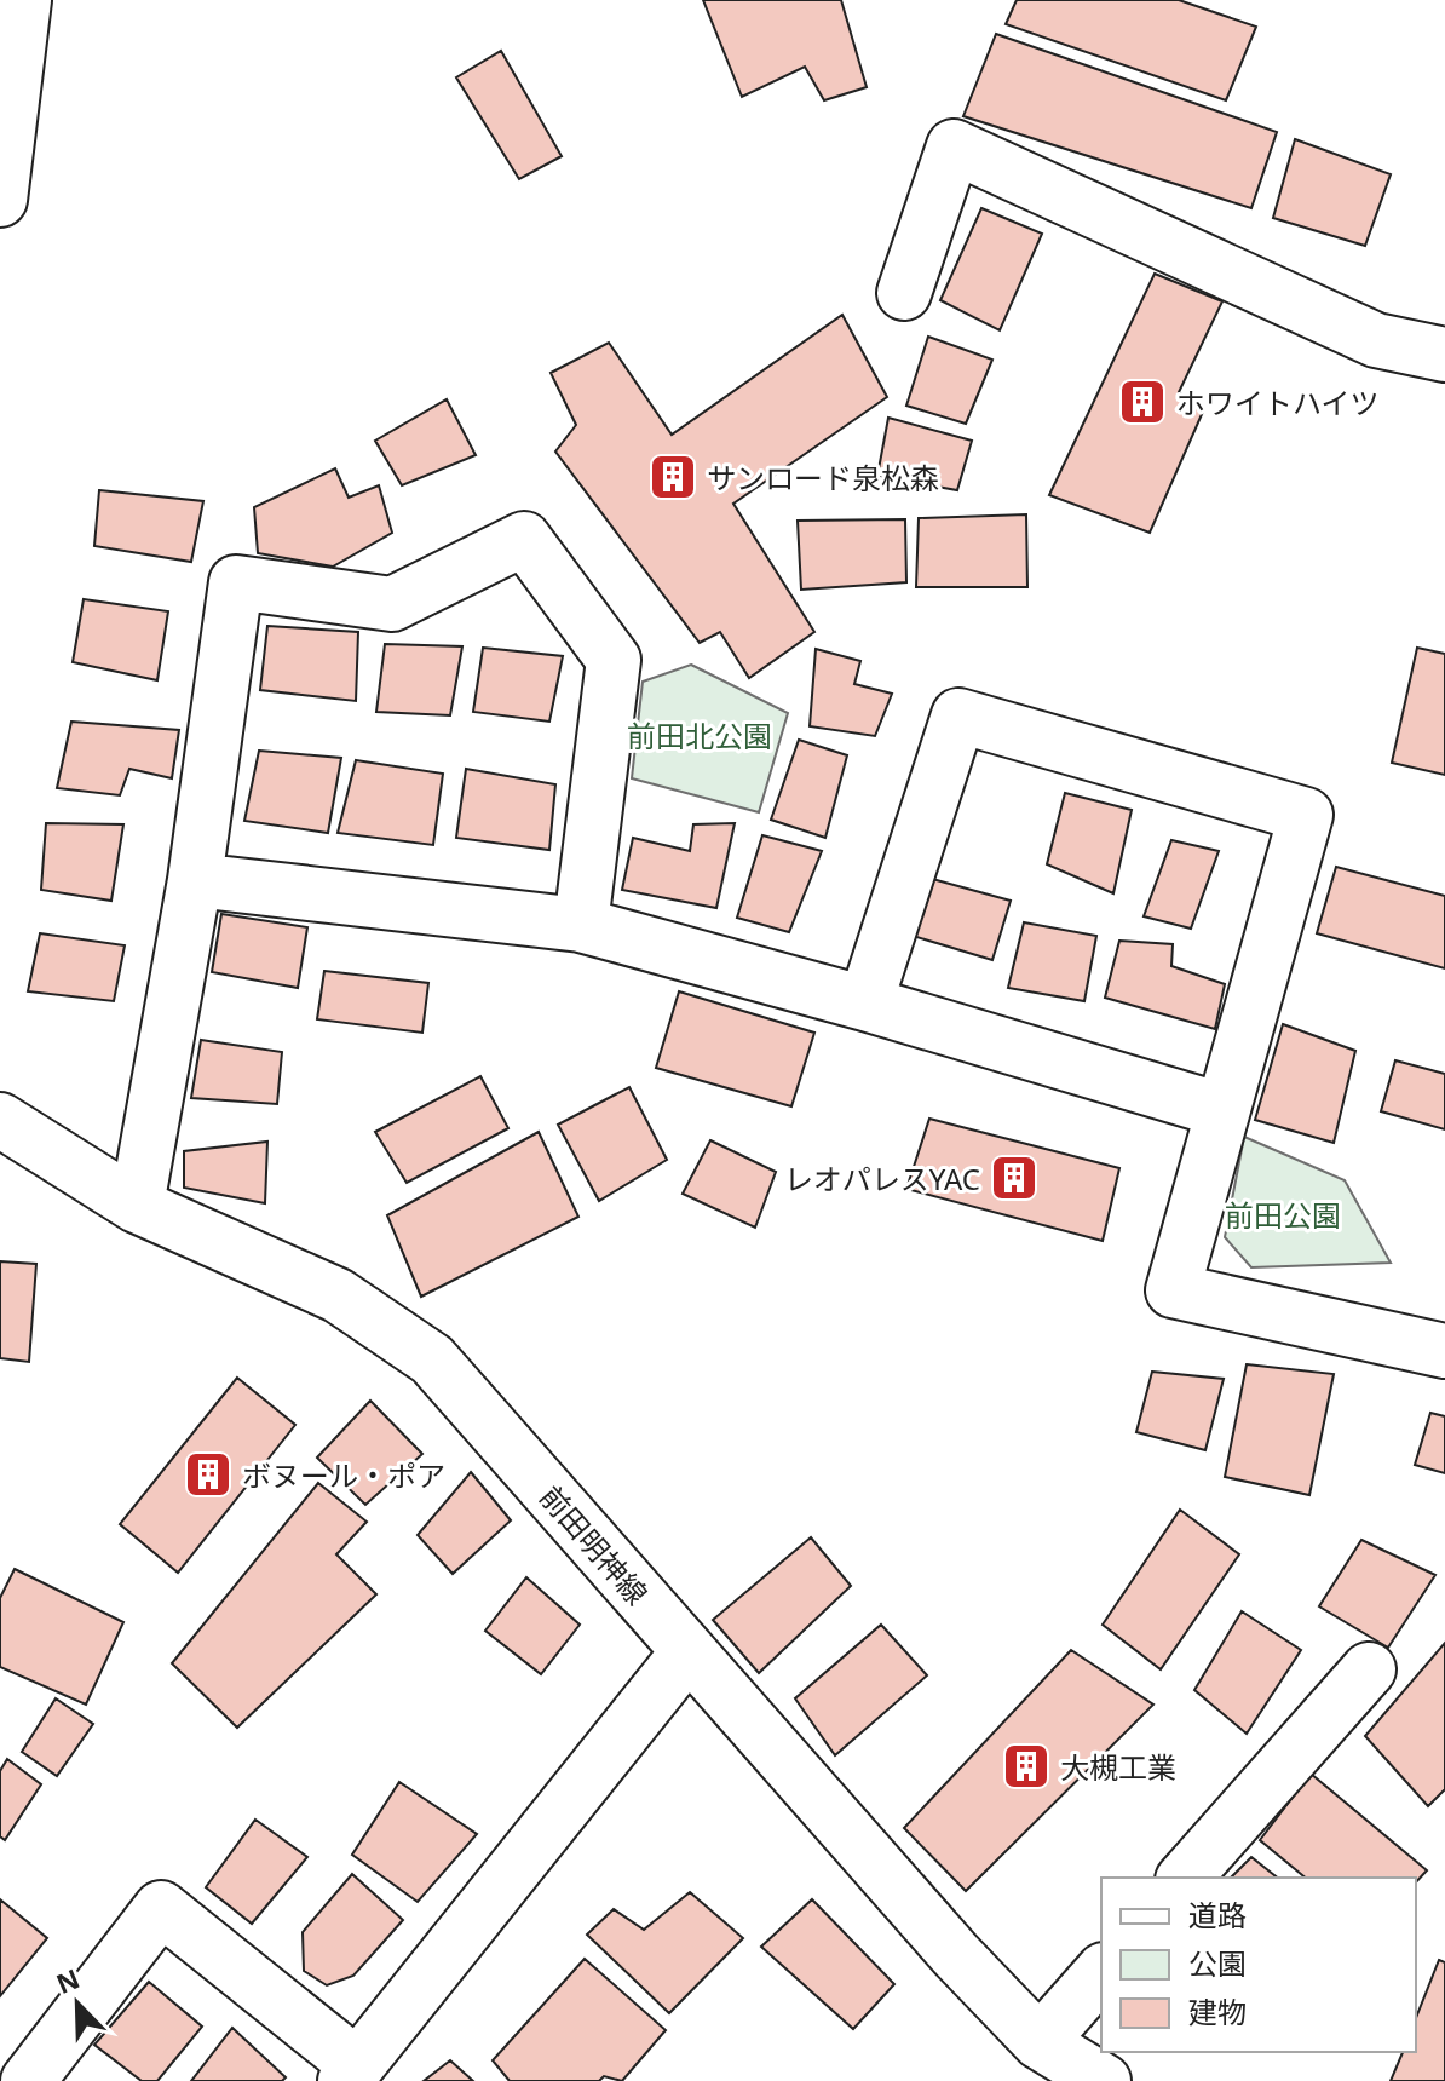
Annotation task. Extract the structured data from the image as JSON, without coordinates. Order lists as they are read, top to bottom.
{
  "streets": {
    "street": ["前田明神線"]
  },
  "parks": ["前田北公園", "前田公園"],
  "places": {
    "building": [
      "ホワイトハイツ",
      "サンロード泉松森",
      "レオパレスYAC",
      "ボヌール・ポア",
      "大槻工業"
    ]
  },
  "legend": ["道路", "公園", "建物"],
  "north": "top left"
}
